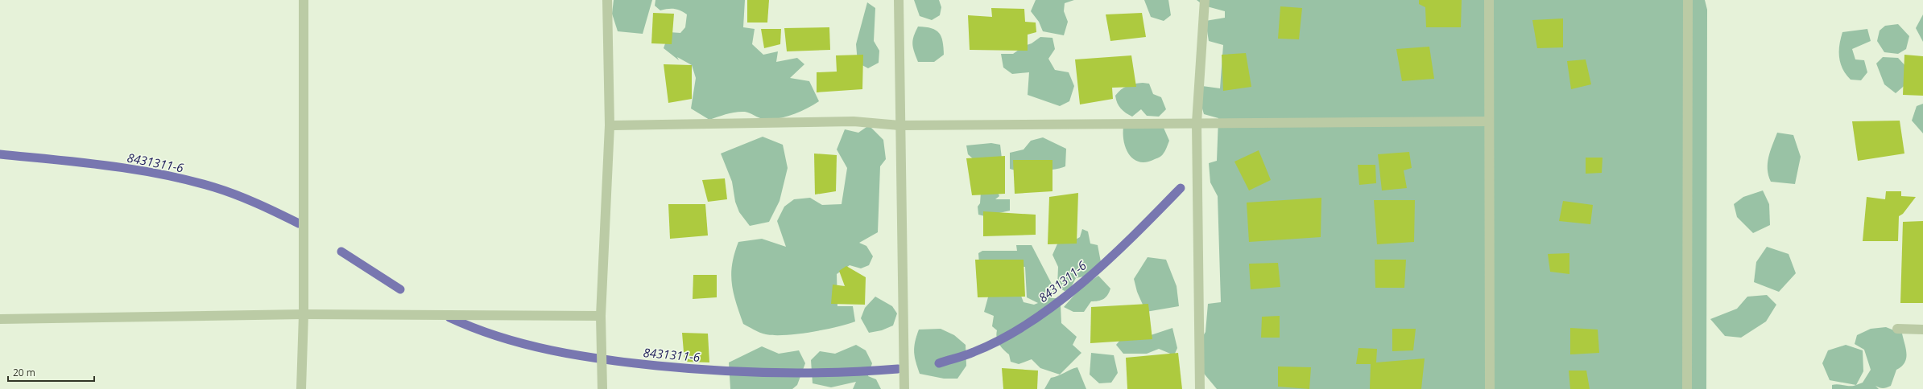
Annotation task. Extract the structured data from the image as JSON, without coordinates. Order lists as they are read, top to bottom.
{
  "water": ["8431311-6"],
  "scale_bar": "20 m"
}
